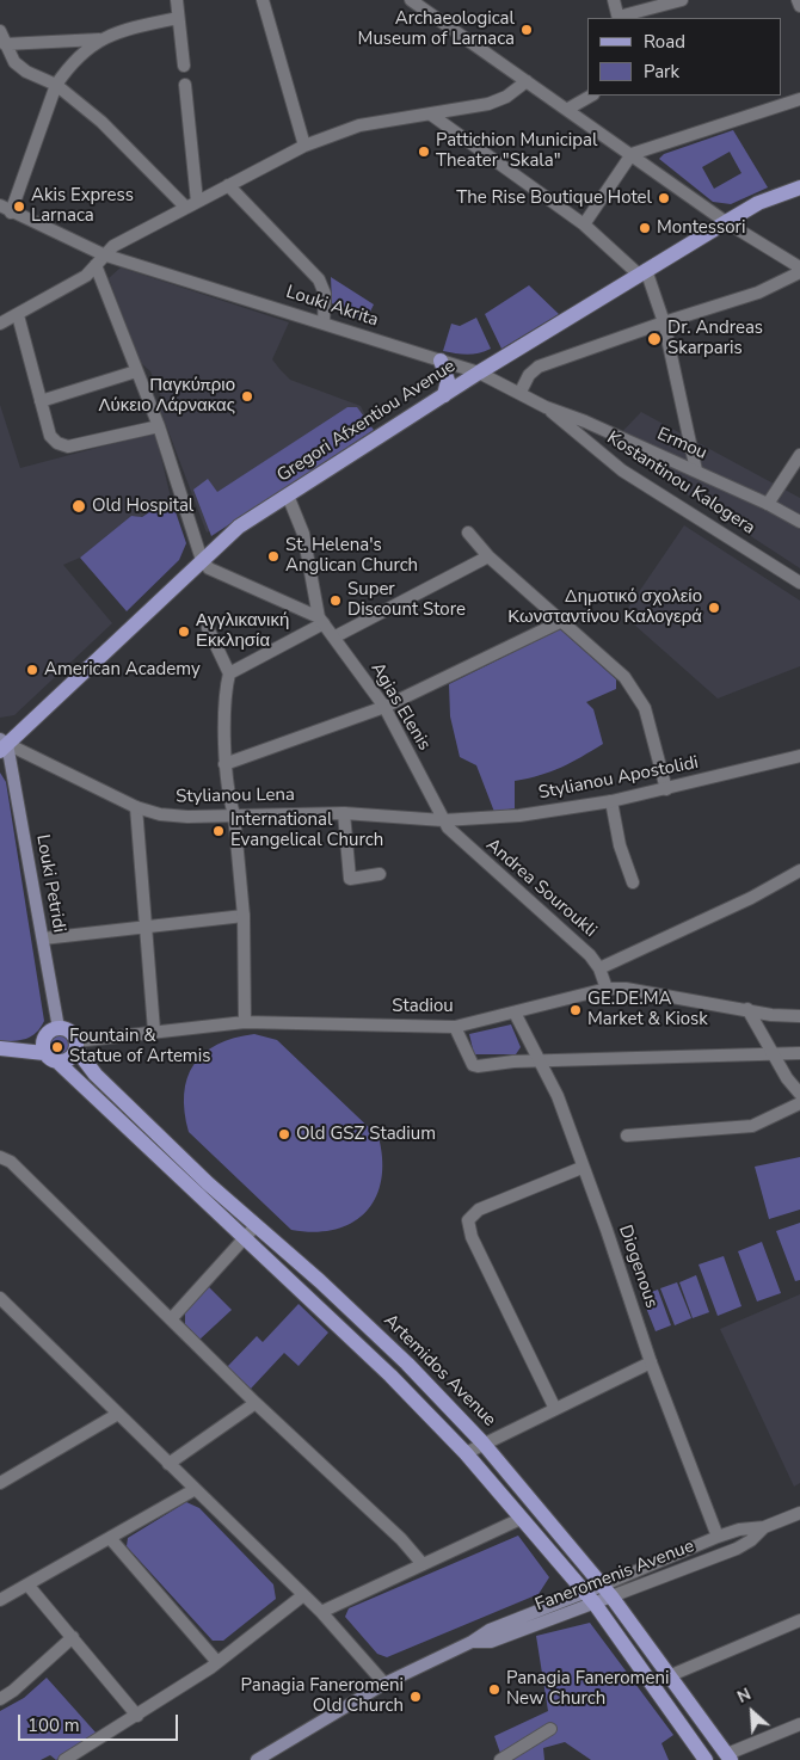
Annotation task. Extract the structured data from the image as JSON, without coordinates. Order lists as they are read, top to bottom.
{
  "streets": {
    "main road": [
      "Gregori Afxentiou Avenue",
      "Louki Petridi",
      "Artemidos Avenue",
      "Faneromenis Avenue"
    ],
    "street": [
      "Louki Akrita",
      "Ermou",
      "Kostantinou Kalogera",
      "Agias Elenis",
      "Stylianou Apostolidi",
      "Stylianou Lena",
      "Andrea Souroukli",
      "Stadiou",
      "Diogenous"
    ]
  },
  "crossings": [
    ["Louki Akrita", "Gregori Afxentiou Avenue"],
    ["Louki Akrita", "Ermou"],
    ["Louki Akrita", "Kostantinou Kalogera"],
    ["Gregori Afxentiou Avenue", "Agias Elenis"],
    ["Gregori Afxentiou Avenue", "Stylianou Lena"],
    ["Gregori Afxentiou Avenue", "Louki Petridi"],
    ["Ermou", "Kostantinou Kalogera"],
    ["Agias Elenis", "Stylianou Apostolidi"],
    ["Agias Elenis", "Stylianou Lena"],
    ["Agias Elenis", "Andrea Souroukli"],
    ["Stylianou Apostolidi", "Stylianou Lena"],
    ["Stylianou Apostolidi", "Andrea Souroukli"],
    ["Stylianou Lena", "Louki Petridi"],
    ["Stylianou Lena", "Andrea Souroukli"],
    ["Louki Petridi", "Stadiou"],
    ["Louki Petridi", "Artemidos Avenue"],
    ["Andrea Souroukli", "Stadiou"],
    ["Stadiou", "Diogenous"],
    ["Stadiou", "Artemidos Avenue"],
    ["Diogenous", "Faneromenis Avenue"],
    ["Artemidos Avenue", "Faneromenis Avenue"]
  ],
  "places": [
    "Archaeological Museum of Larnaca",
    "Pattichion Municipal Theater \"Skala\"",
    "The Rise Boutique Hotel",
    "Akis Express Larnaca",
    "Montessori",
    "Dr. Andreas Skarparis",
    "Παγκύπριο Λύκειο Λάρνακας",
    "Old Hospital",
    "St. Helena's Anglican Church",
    "Super Discount Store",
    "Δημοτικό σχολείο Κωνσταντίνου Καλογερά",
    "Αγγλικανική Εκκλησία",
    "American Academy",
    "International Evangelical Church",
    "GE.DE.MA Market & Kiosk",
    "Fountain & Statue of Artemis",
    "Old GSZ Stadium",
    "Panagia Faneromeni New Church",
    "Panagia Faneromeni Old Church"
  ],
  "legend": ["Road", "Park"],
  "scale_bar": "100 m",
  "north": "top left"
}
